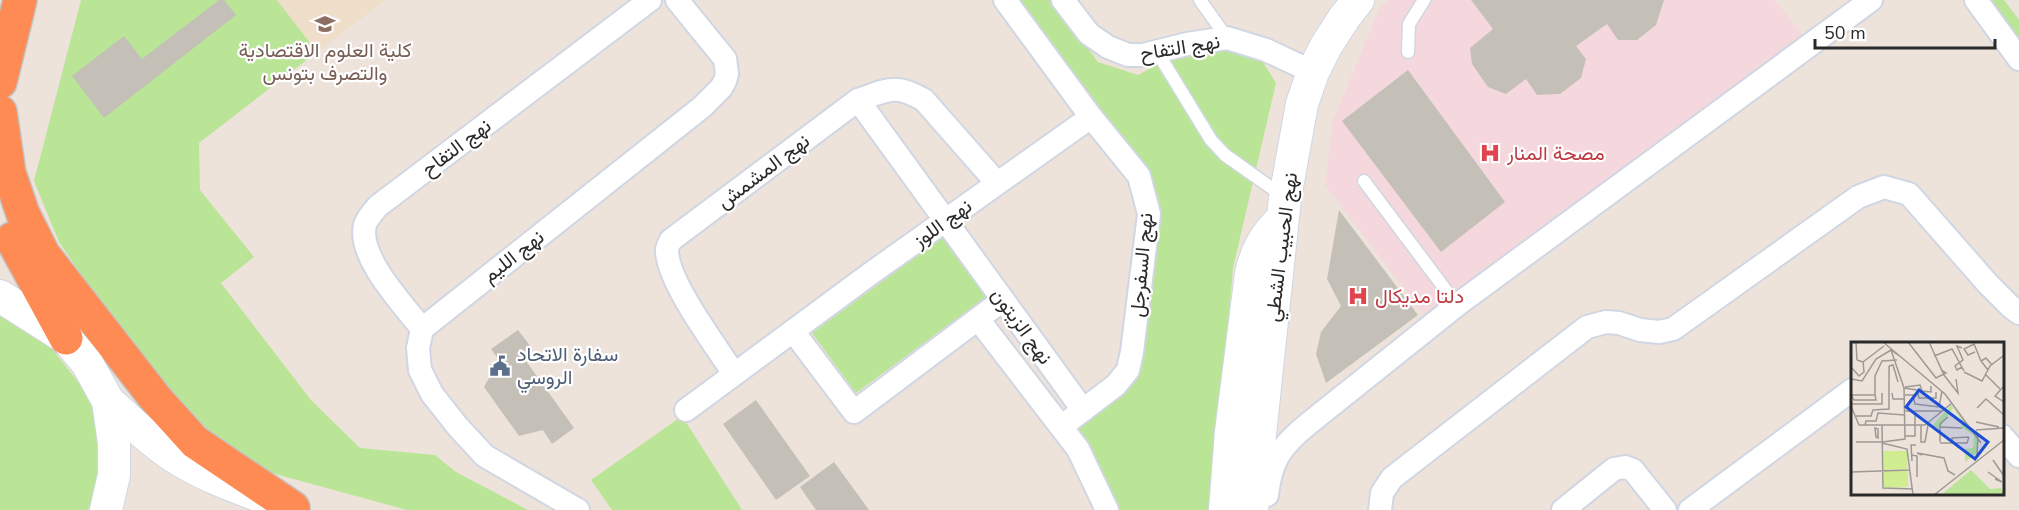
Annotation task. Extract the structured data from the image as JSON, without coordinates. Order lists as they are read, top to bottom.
{
  "streets": {
    "street": [
      "نهج التفاح",
      "نهج المشمش",
      "نهج اللوز",
      "نهج الحبيب الشطي",
      "نهج الليم",
      "نهج السفرجل",
      "نهج الزيتون"
    ]
  },
  "crossings": [
    ["نهج التفاح", "نهج الحبيب الشطي"],
    ["نهج التفاح", "نهج الليم"],
    ["نهج المشمش", "نهج اللوز"],
    ["نهج اللوز", "نهج السفرجل"],
    ["نهج اللوز", "نهج الزيتون"],
    ["نهج السفرجل", "نهج الزيتون"]
  ],
  "places": {
    "school or university": ["كلية العلوم الاقتصادية والتصرف بتونس"],
    "hospital": ["مصحة المنار", "دلتا مديكال"],
    "public building": ["سفارة الاتحاد الروسي"]
  },
  "scale_bar": "50 m"
}
